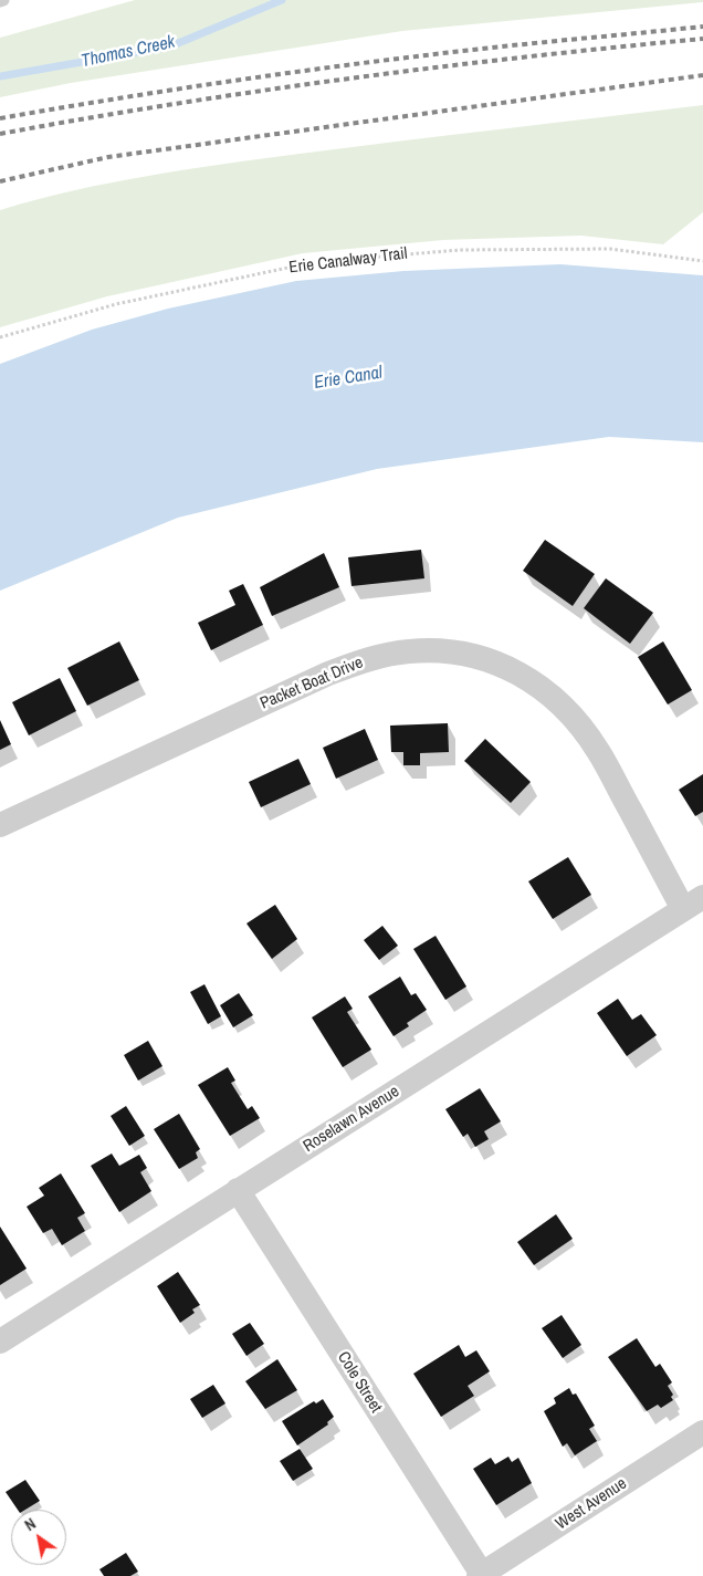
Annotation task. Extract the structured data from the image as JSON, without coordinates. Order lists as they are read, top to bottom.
{
  "streets": {
    "street": [
      "Packet Boat Drive",
      "Roselawn Avenue",
      "Cole Street",
      "West Avenue"
    ],
    "path": ["Erie Canalway Trail"]
  },
  "crossings": [
    ["Packet Boat Drive", "Roselawn Avenue"],
    ["Roselawn Avenue", "Cole Street"],
    ["Cole Street", "West Avenue"]
  ],
  "water": ["Thomas Creek", "Erie Canal"],
  "north": "top left"
}
